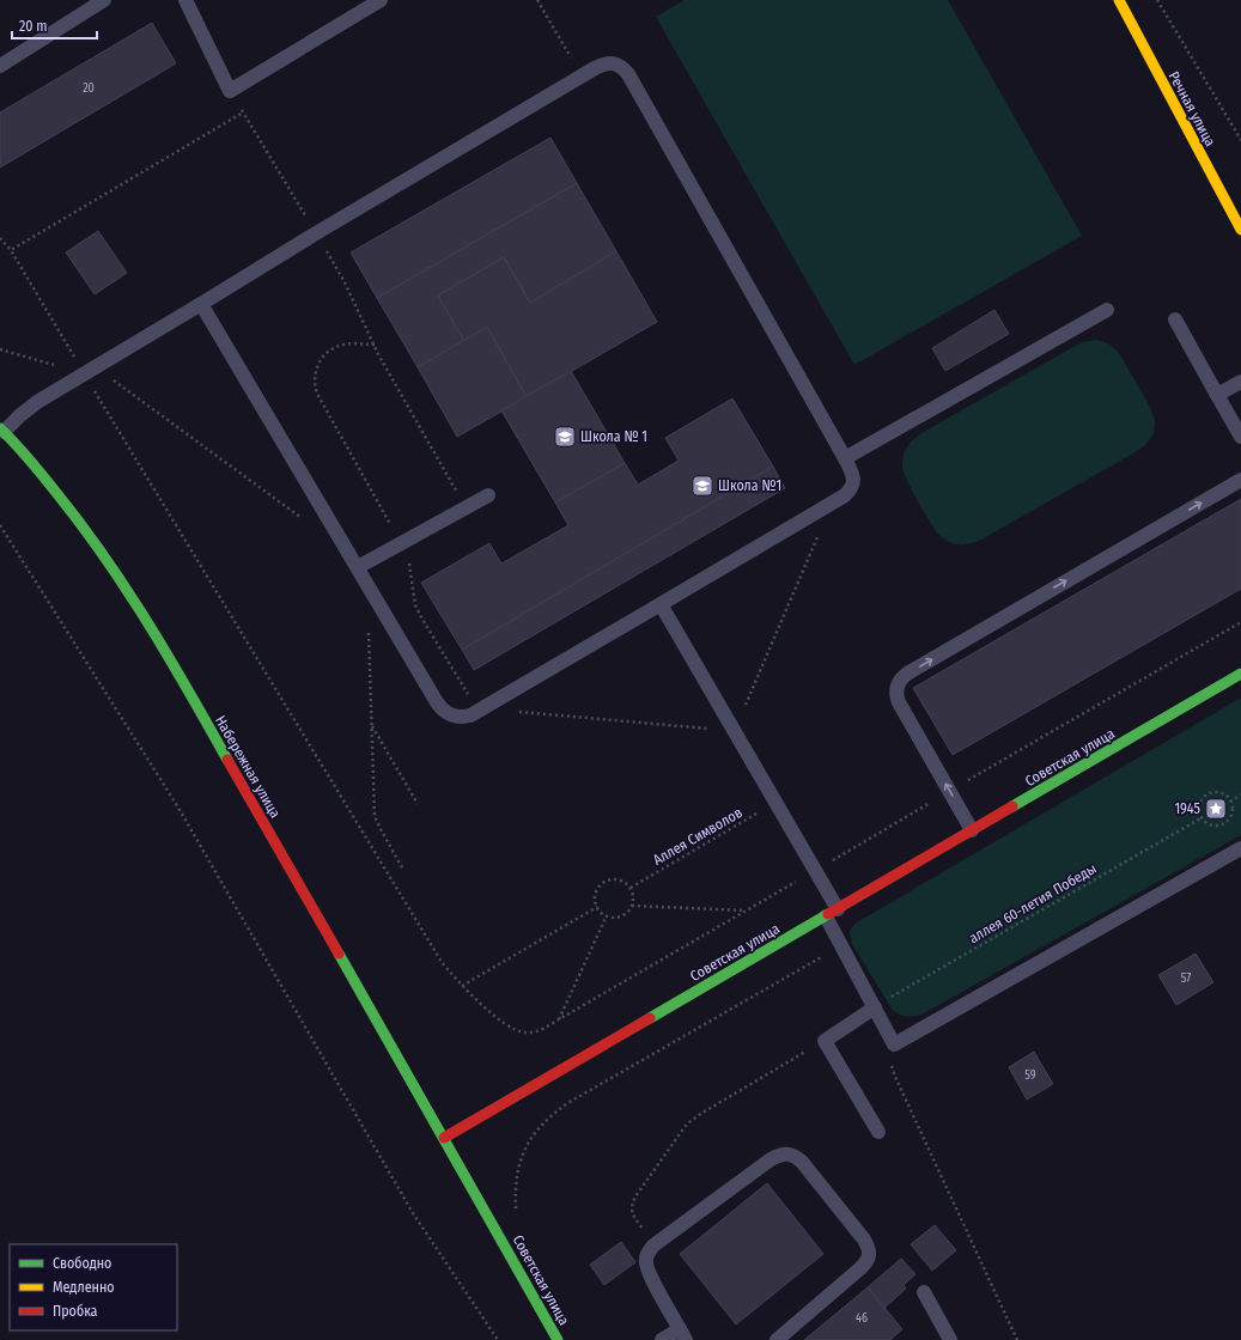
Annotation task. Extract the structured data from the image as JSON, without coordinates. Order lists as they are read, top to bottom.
{
  "streets": {
    "main road": ["Речная улица", "Советская улица", "Набережная улица"],
    "path": ["Аллея Символов", "аллея 60-летия Победы"]
  },
  "crossings": [
    ["Советская улица", "Набережная улица"]
  ],
  "places": {
    "school or university": ["Школа № 1", "Школа №1"],
    "place": ["1945"]
  },
  "house_numbers": [
    "20",
    "57",
    "59",
    "46"
  ],
  "legend": ["Свободно", "Медленно", "Пробка"],
  "scale_bar": "20 m"
}
